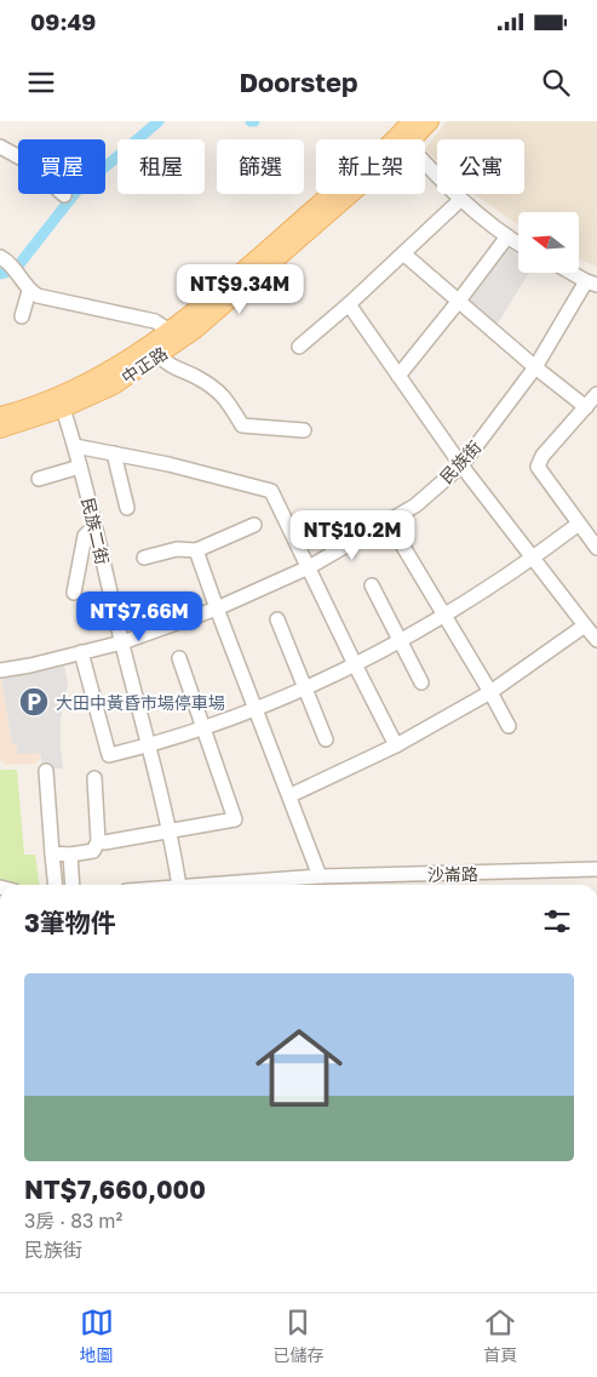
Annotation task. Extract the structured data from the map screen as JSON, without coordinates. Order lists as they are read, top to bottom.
{
  "streets": {
    "main road": ["中正路"],
    "street": ["民族街", "民族二街", "沙崙路"]
  },
  "crossings": [
    ["中正路", "民族二街"],
    ["民族街", "民族二街"]
  ],
  "places": {
    "parking": ["大田中黃昏市場停車場"]
  },
  "north": "left",
  "page": {
    "status": "09:49",
    "header": "Doorstep",
    "chip": [
      "買屋",
      "租屋",
      "篩選",
      "新上架",
      "公寓"
    ],
    "price": ["NT$9.34M", "NT$10.2M", "NT$7.66M"],
    "heading": "3筆物件",
    "list": [
      {
        "name": "NT$7,660,000",
        "note": "3房 · 83 m² · 民族街"
      }
    ],
    "tabs": ["地圖", "已儲存", "首頁"]
  }
}
